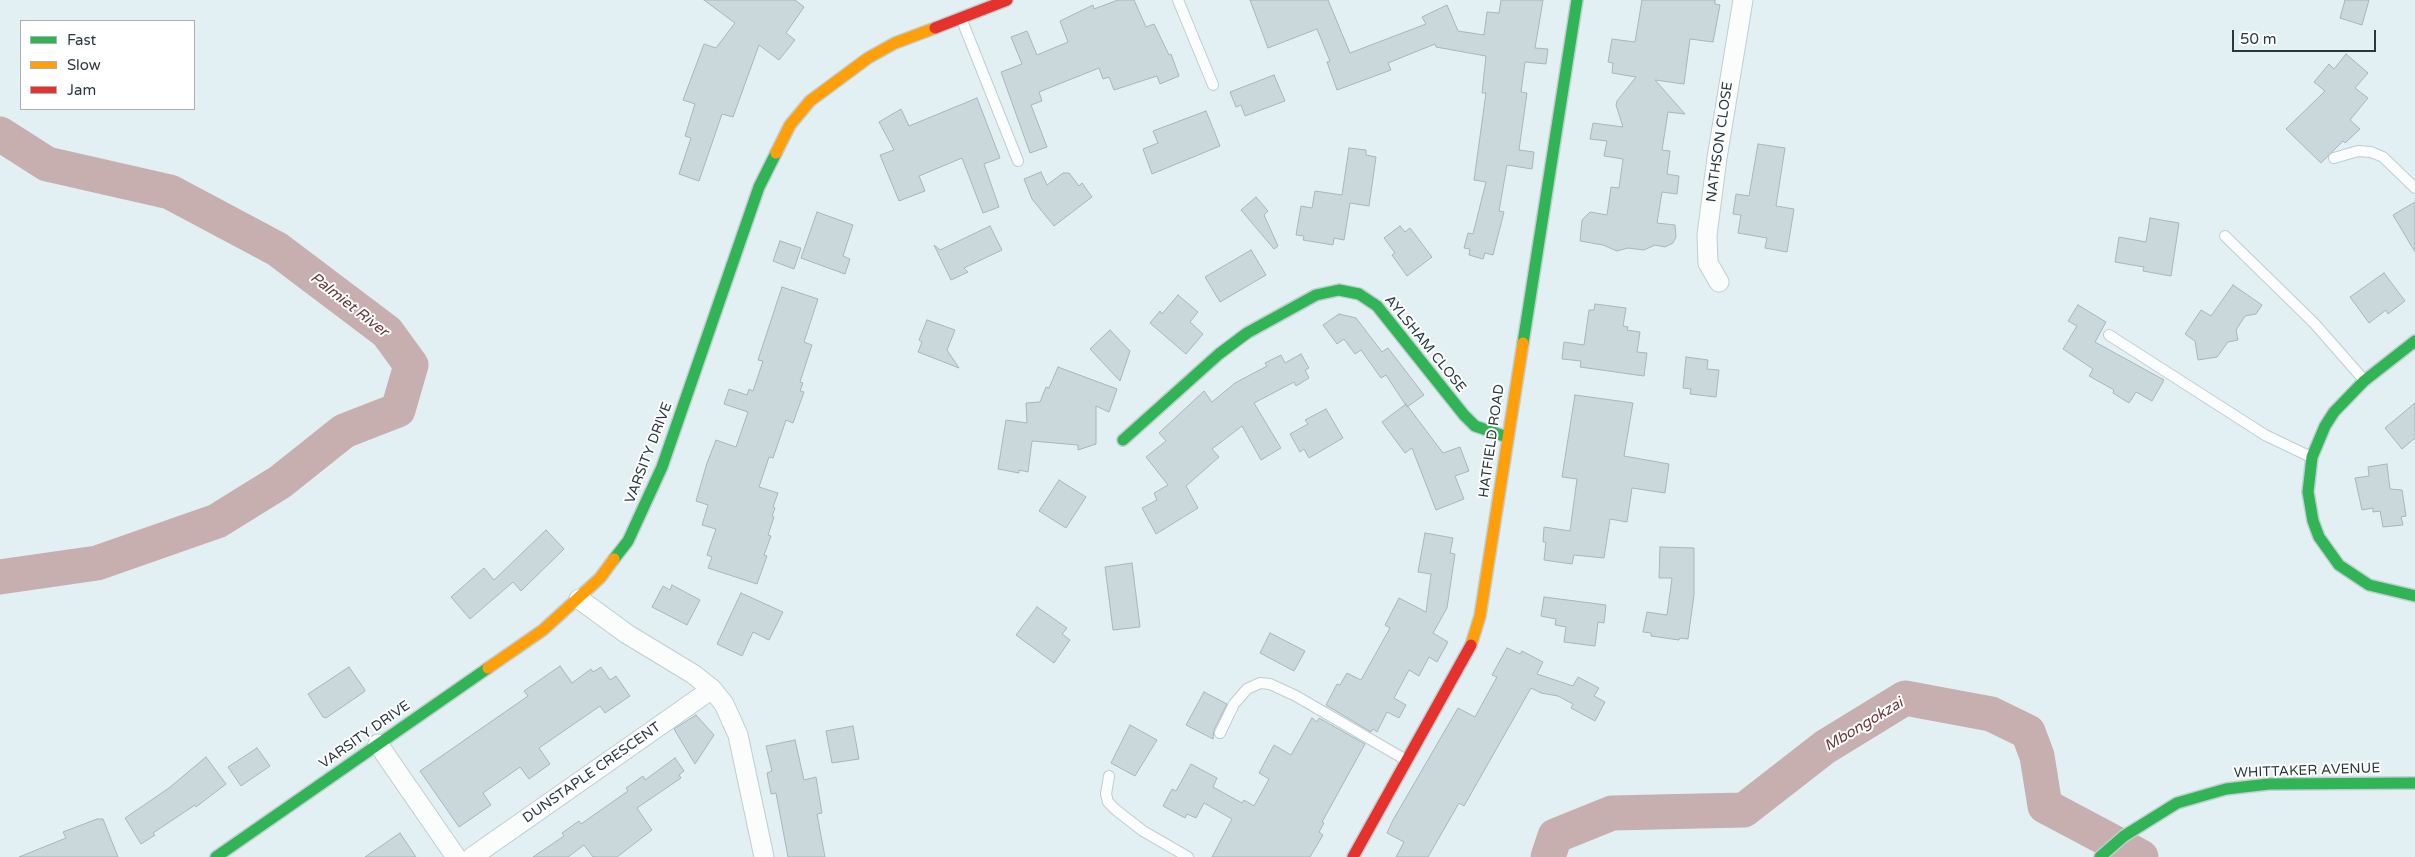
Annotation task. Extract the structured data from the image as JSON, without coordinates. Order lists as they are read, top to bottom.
{
  "streets": {
    "street": [
      "NATHSON CLOSE",
      "AYLSHAM CLOSE",
      "HATFIELD ROAD",
      "VARSITY DRIVE",
      "WHITTAKER AVENUE",
      "DUNSTAPLE CRESCENT"
    ]
  },
  "crossings": [
    ["AYLSHAM CLOSE", "HATFIELD ROAD"]
  ],
  "water": ["Palmiet River", "Mbongokzai"],
  "legend": ["Fast", "Slow", "Jam"],
  "scale_bar": "50 m"
}
